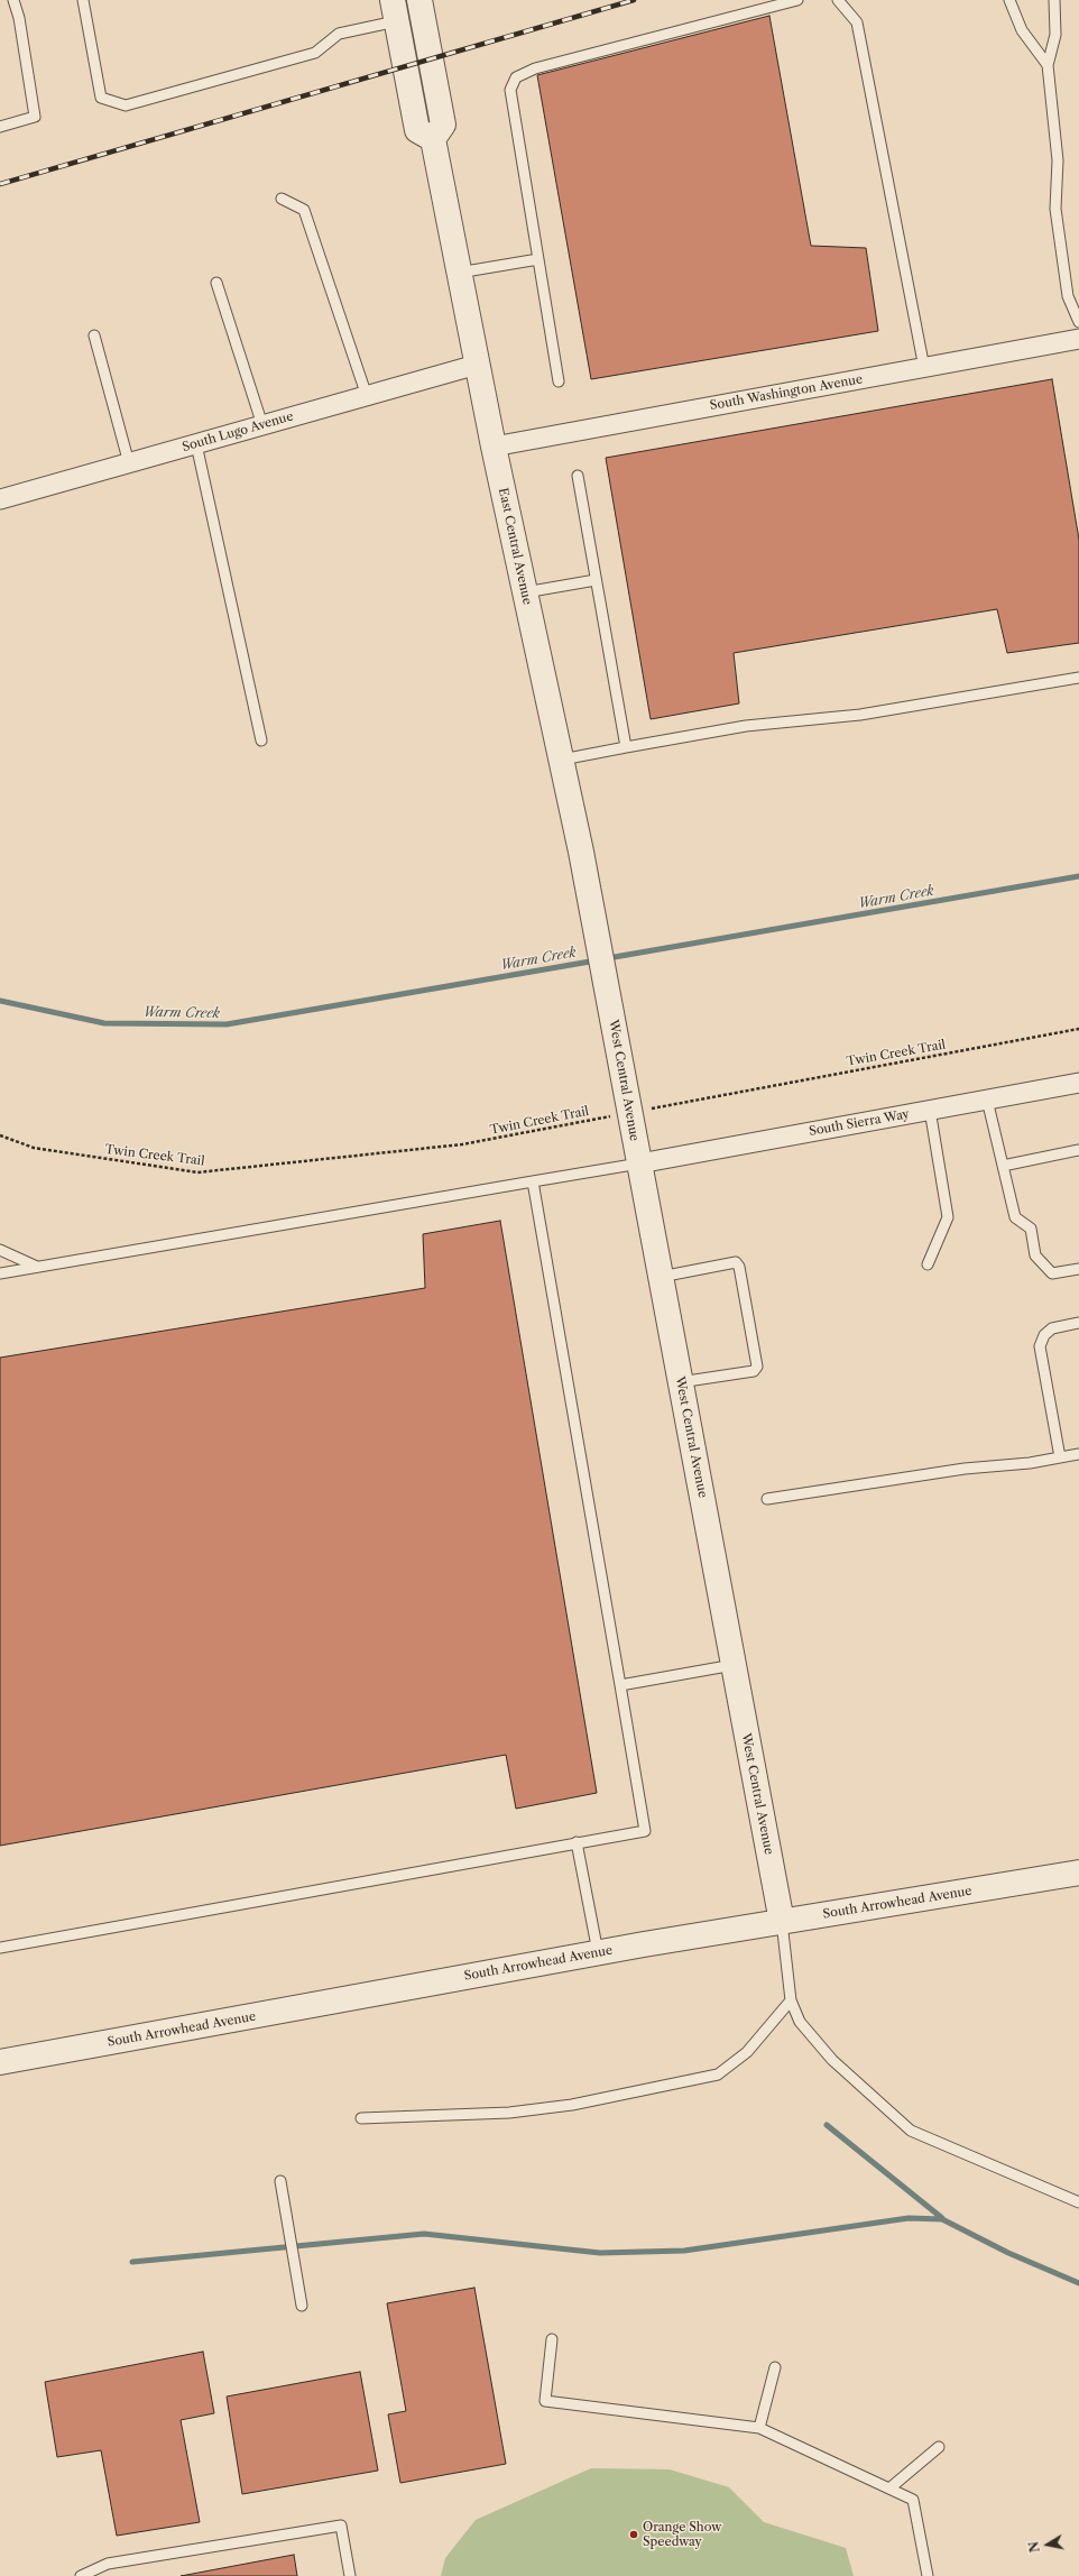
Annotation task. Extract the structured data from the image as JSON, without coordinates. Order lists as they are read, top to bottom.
{
  "streets": {
    "street": [
      "South Washington Avenue",
      "South Lugo Avenue",
      "East Central Avenue",
      "West Central Avenue",
      "South Sierra Way",
      "South Arrowhead Avenue"
    ],
    "path": ["Twin Creek Trail"]
  },
  "crossings": [
    ["South Washington Avenue", "East Central Avenue"],
    ["South Lugo Avenue", "East Central Avenue"],
    ["East Central Avenue", "West Central Avenue"],
    ["Twin Creek Trail", "West Central Avenue"],
    ["West Central Avenue", "South Sierra Way"],
    ["West Central Avenue", "South Arrowhead Avenue"]
  ],
  "water": ["Warm Creek"],
  "places": ["Orange Show Speedway"],
  "north": "left"
}
